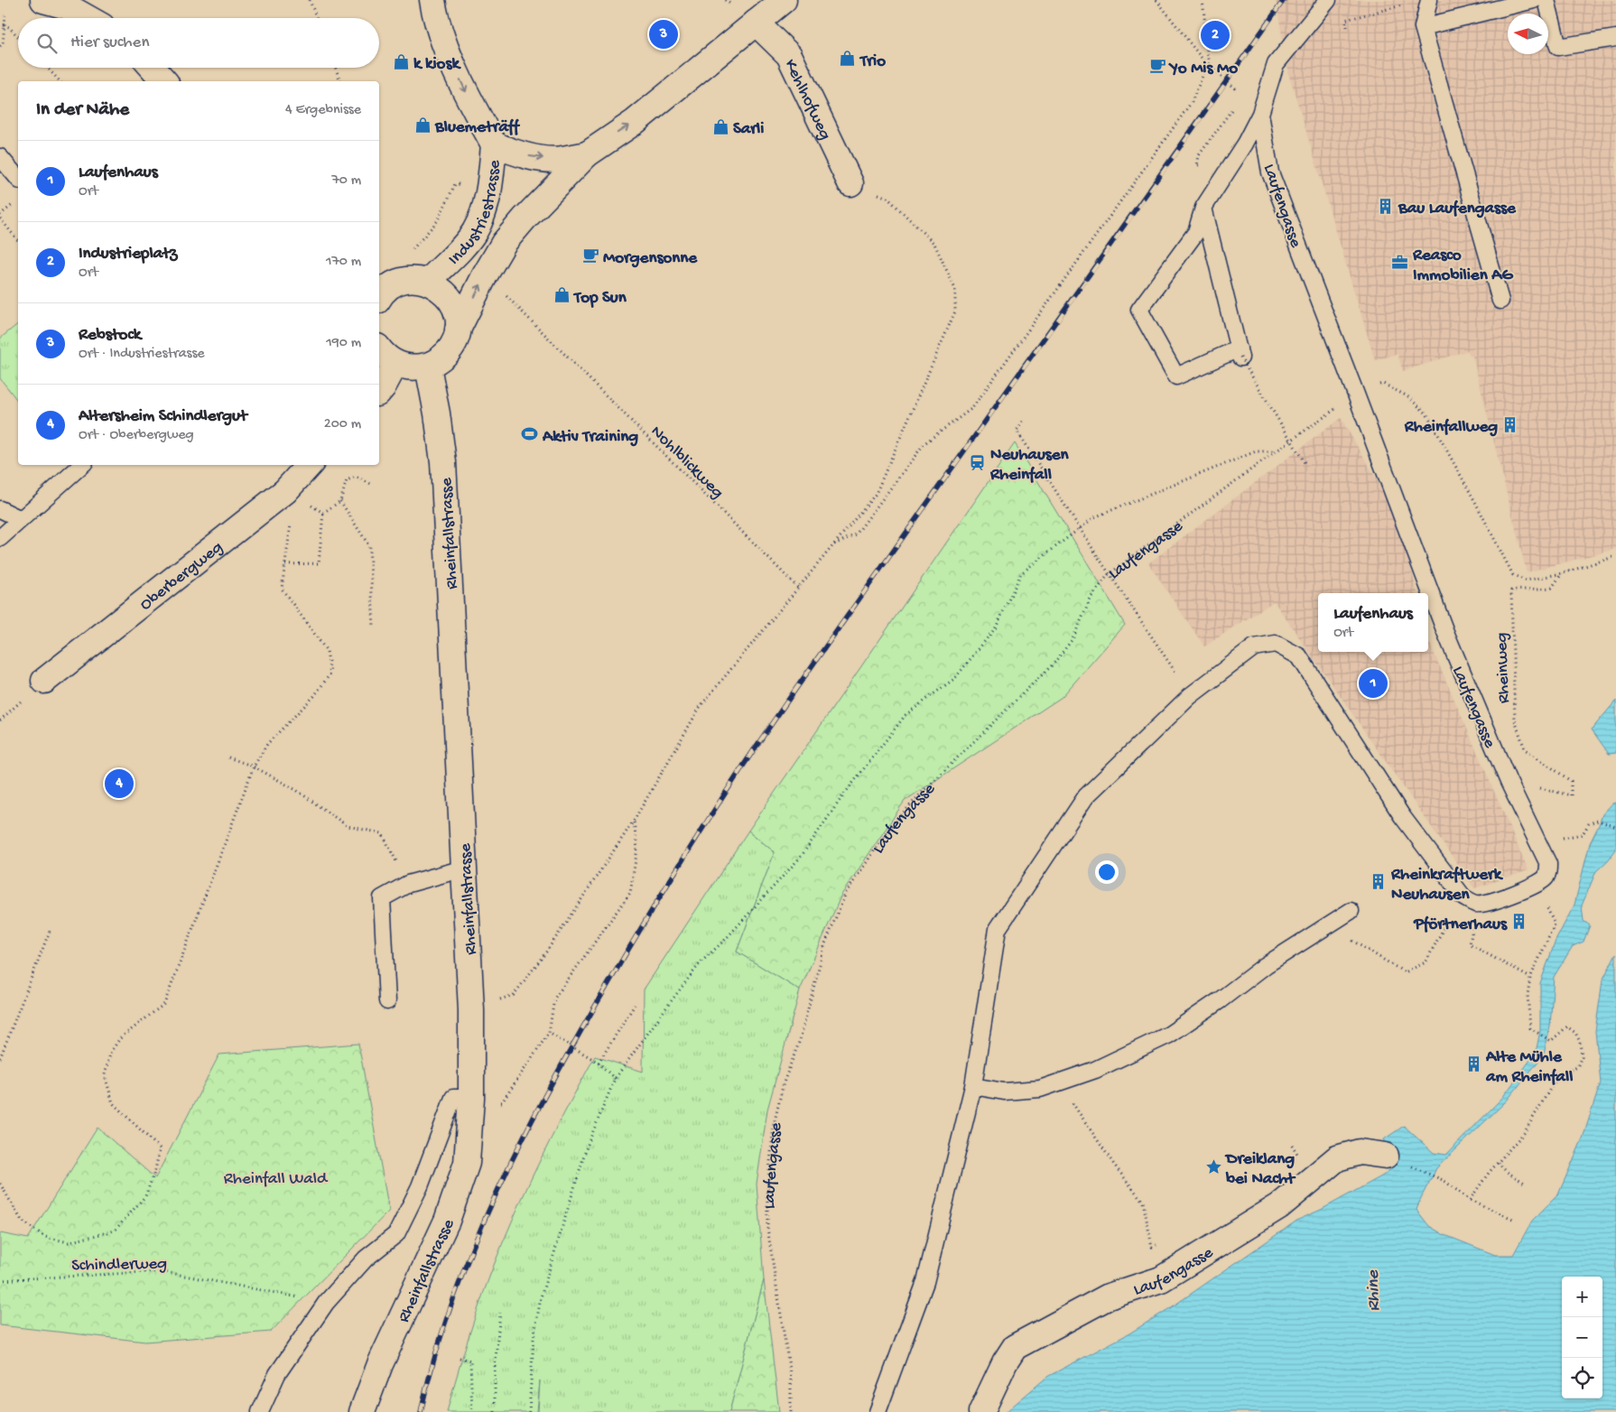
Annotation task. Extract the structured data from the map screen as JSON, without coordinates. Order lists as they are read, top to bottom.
{
  "streets": {
    "street": [
      "Kehlhofweg",
      "Laufengasse",
      "Industriestrasse",
      "Rheinfallstrasse",
      "Oberbergweg"
    ],
    "path": ["Nohlblickweg", "Rheinweg", "Schindlerweg"]
  },
  "crossings": [
    ["Kehlhofweg", "Industriestrasse"],
    ["Laufengasse", "Rheinweg"],
    ["Industriestrasse", "Nohlblickweg"]
  ],
  "water": ["Rhine"],
  "parks": ["Rheinfall Wald"],
  "places": {
    "shop": [
      "Trio",
      "k kiosk",
      "Bluemeträff",
      "Sarli",
      "Top Sun"
    ],
    "cafe": ["Yo Mis Mo", "Morgensonne"],
    "building": [
      "Bau Laufengasse",
      "Rheinfallweg",
      "Rheinkraftwerk Neuhausen",
      "Pförtnerhaus",
      "Alte Mühle am Rheinfall"
    ],
    "office": ["Reasco Immobilien AG"],
    "sports": ["Aktiv Training"],
    "station": ["Neuhausen Rheinfall"],
    "place": ["Dreiklang bei Nacht"]
  },
  "north": "left",
  "page": {
    "pins": [
      "3",
      "2",
      "1",
      "4"
    ],
    "search": "Hier suchen",
    "heading": ["In der Nähe", "4 Ergebnisse"],
    "list": [
      {
        "mark": "1",
        "name": "Laufenhaus",
        "note": "Ort",
        "value": "70 m"
      },
      {
        "mark": "2",
        "name": "Industrieplatz",
        "note": "Ort",
        "value": "170 m"
      },
      {
        "mark": "3",
        "name": "Rebstock",
        "note": "Ort · Industriestrasse",
        "value": "190 m"
      },
      {
        "mark": "4",
        "name": "Altersheim Schindlergut",
        "note": "Ort · Oberbergweg",
        "value": "200 m"
      }
    ],
    "popup": ["Laufenhaus", "Ort"],
    "map_buttons": ["+", "−"]
  }
}
